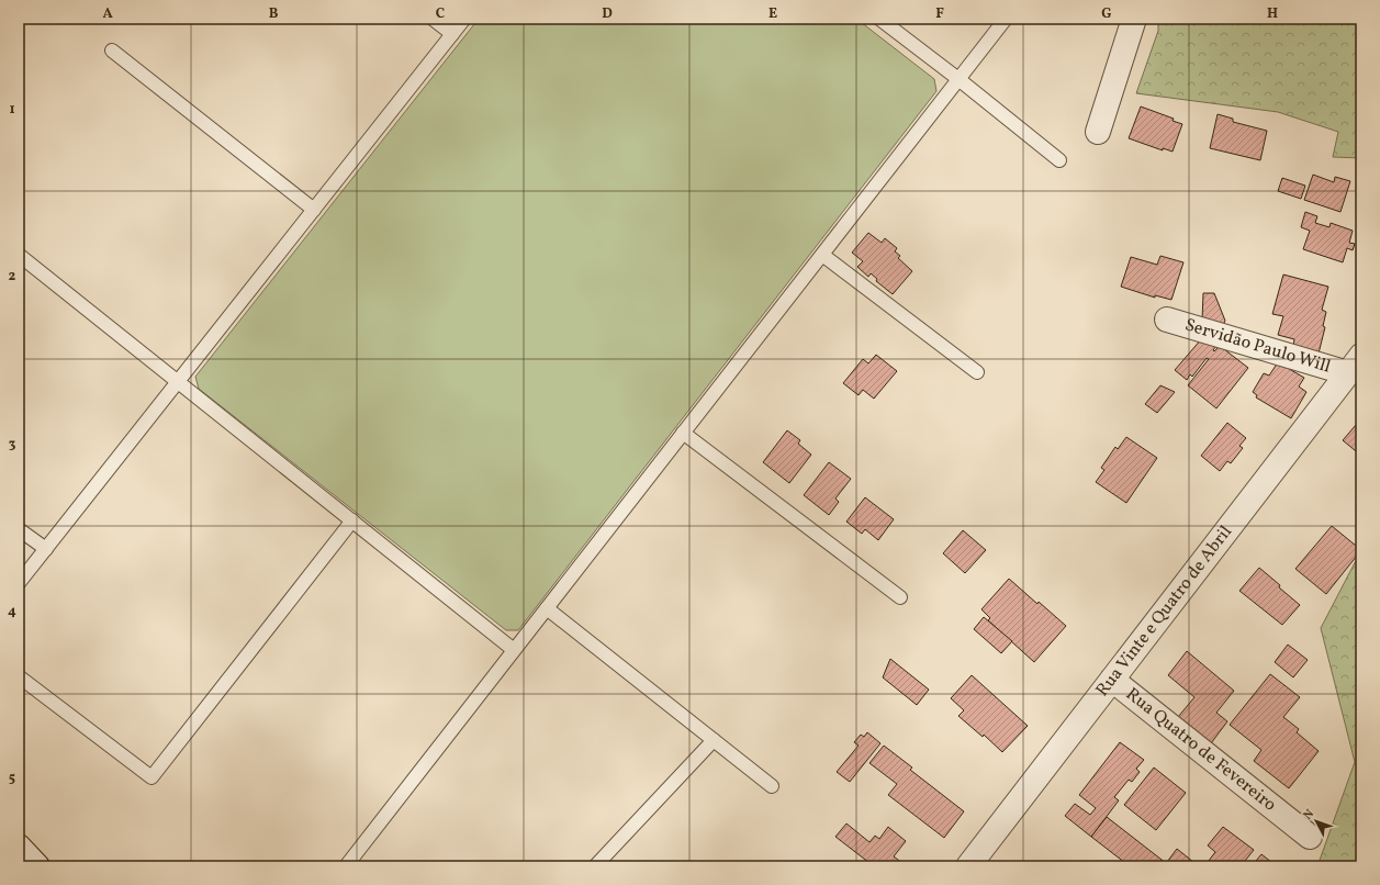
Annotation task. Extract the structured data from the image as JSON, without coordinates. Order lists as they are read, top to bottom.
{
  "streets": {
    "street": ["Servidão Paulo Will", "Rua Vinte e Quatro de Abril", "Rua Quatro de Fevereiro"]
  },
  "crossings": [
    ["Servidão Paulo Will", "Rua Vinte e Quatro de Abril"],
    ["Rua Vinte e Quatro de Abril", "Rua Quatro de Fevereiro"]
  ],
  "north": "top left",
  "grid": {
    "columns": [
      "A",
      "B",
      "C",
      "D",
      "E",
      "F",
      "G",
      "H"
    ],
    "rows": [
      "1",
      "2",
      "3",
      "4",
      "5"
    ]
  }
}
